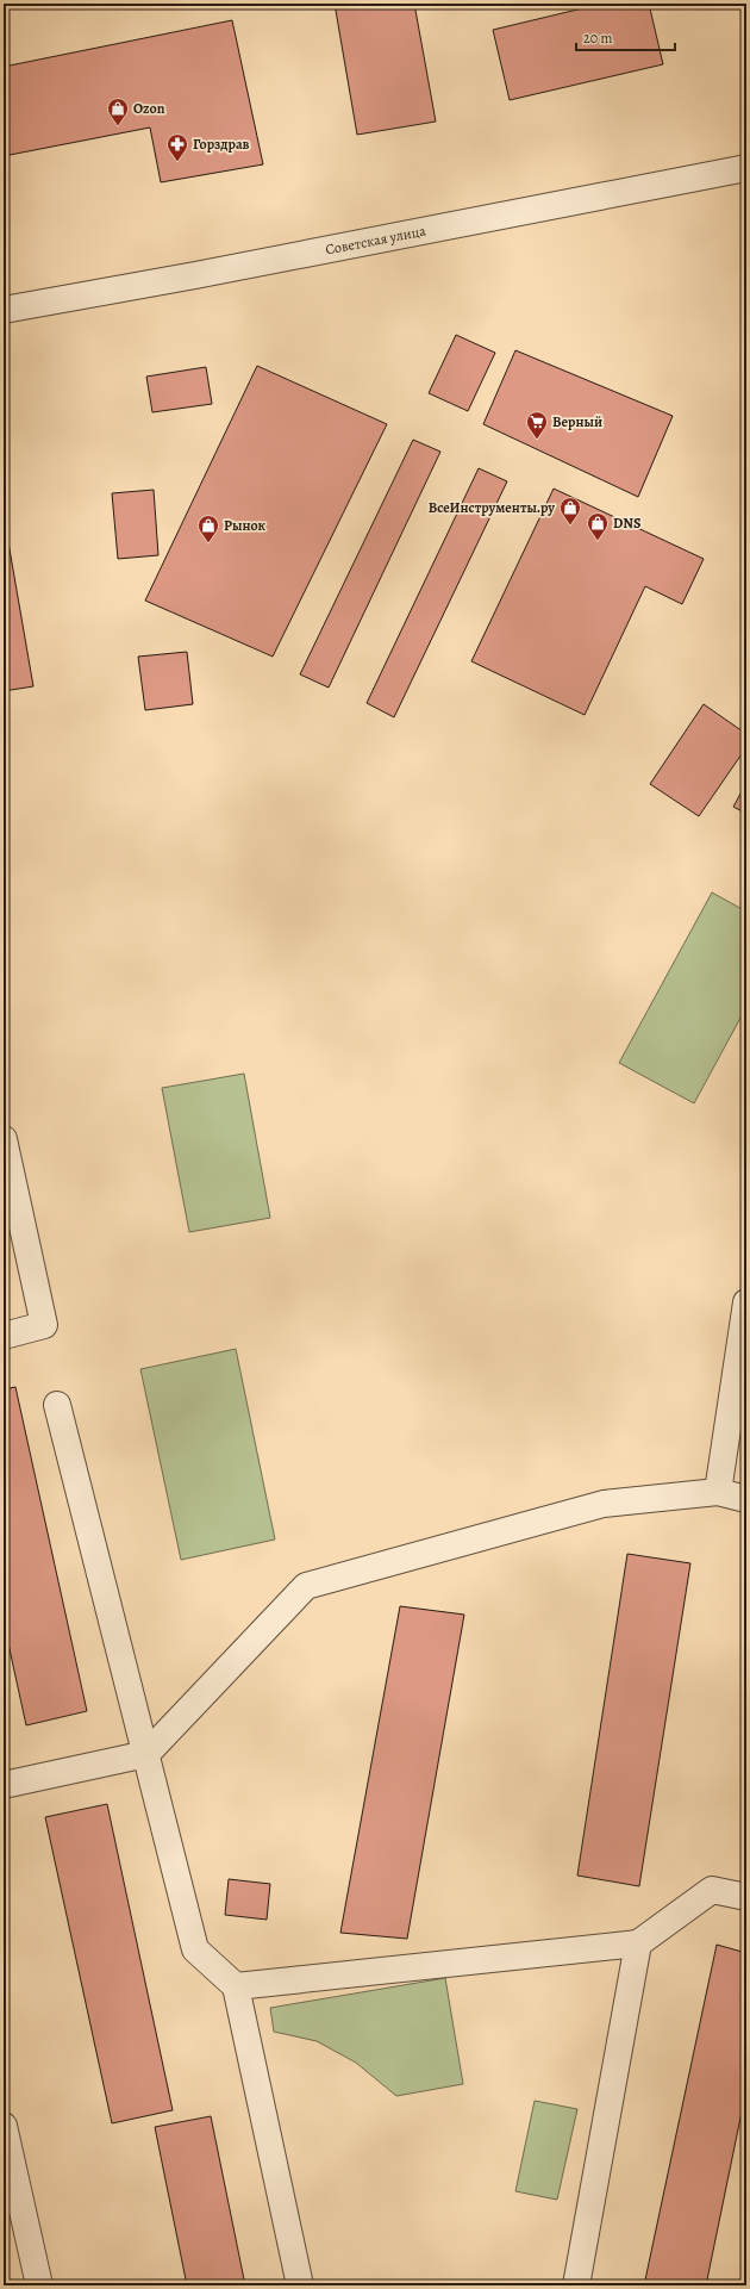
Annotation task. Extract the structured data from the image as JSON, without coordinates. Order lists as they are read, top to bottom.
{
  "streets": {
    "street": ["Советская улица"]
  },
  "places": {
    "shop": [
      "Ozon",
      "ВсеИнструменты.ру",
      "DNS",
      "Рынок"
    ],
    "pharmacy": ["Горздрав"],
    "supermarket": ["Верный"]
  },
  "scale_bar": "20 m"
}
